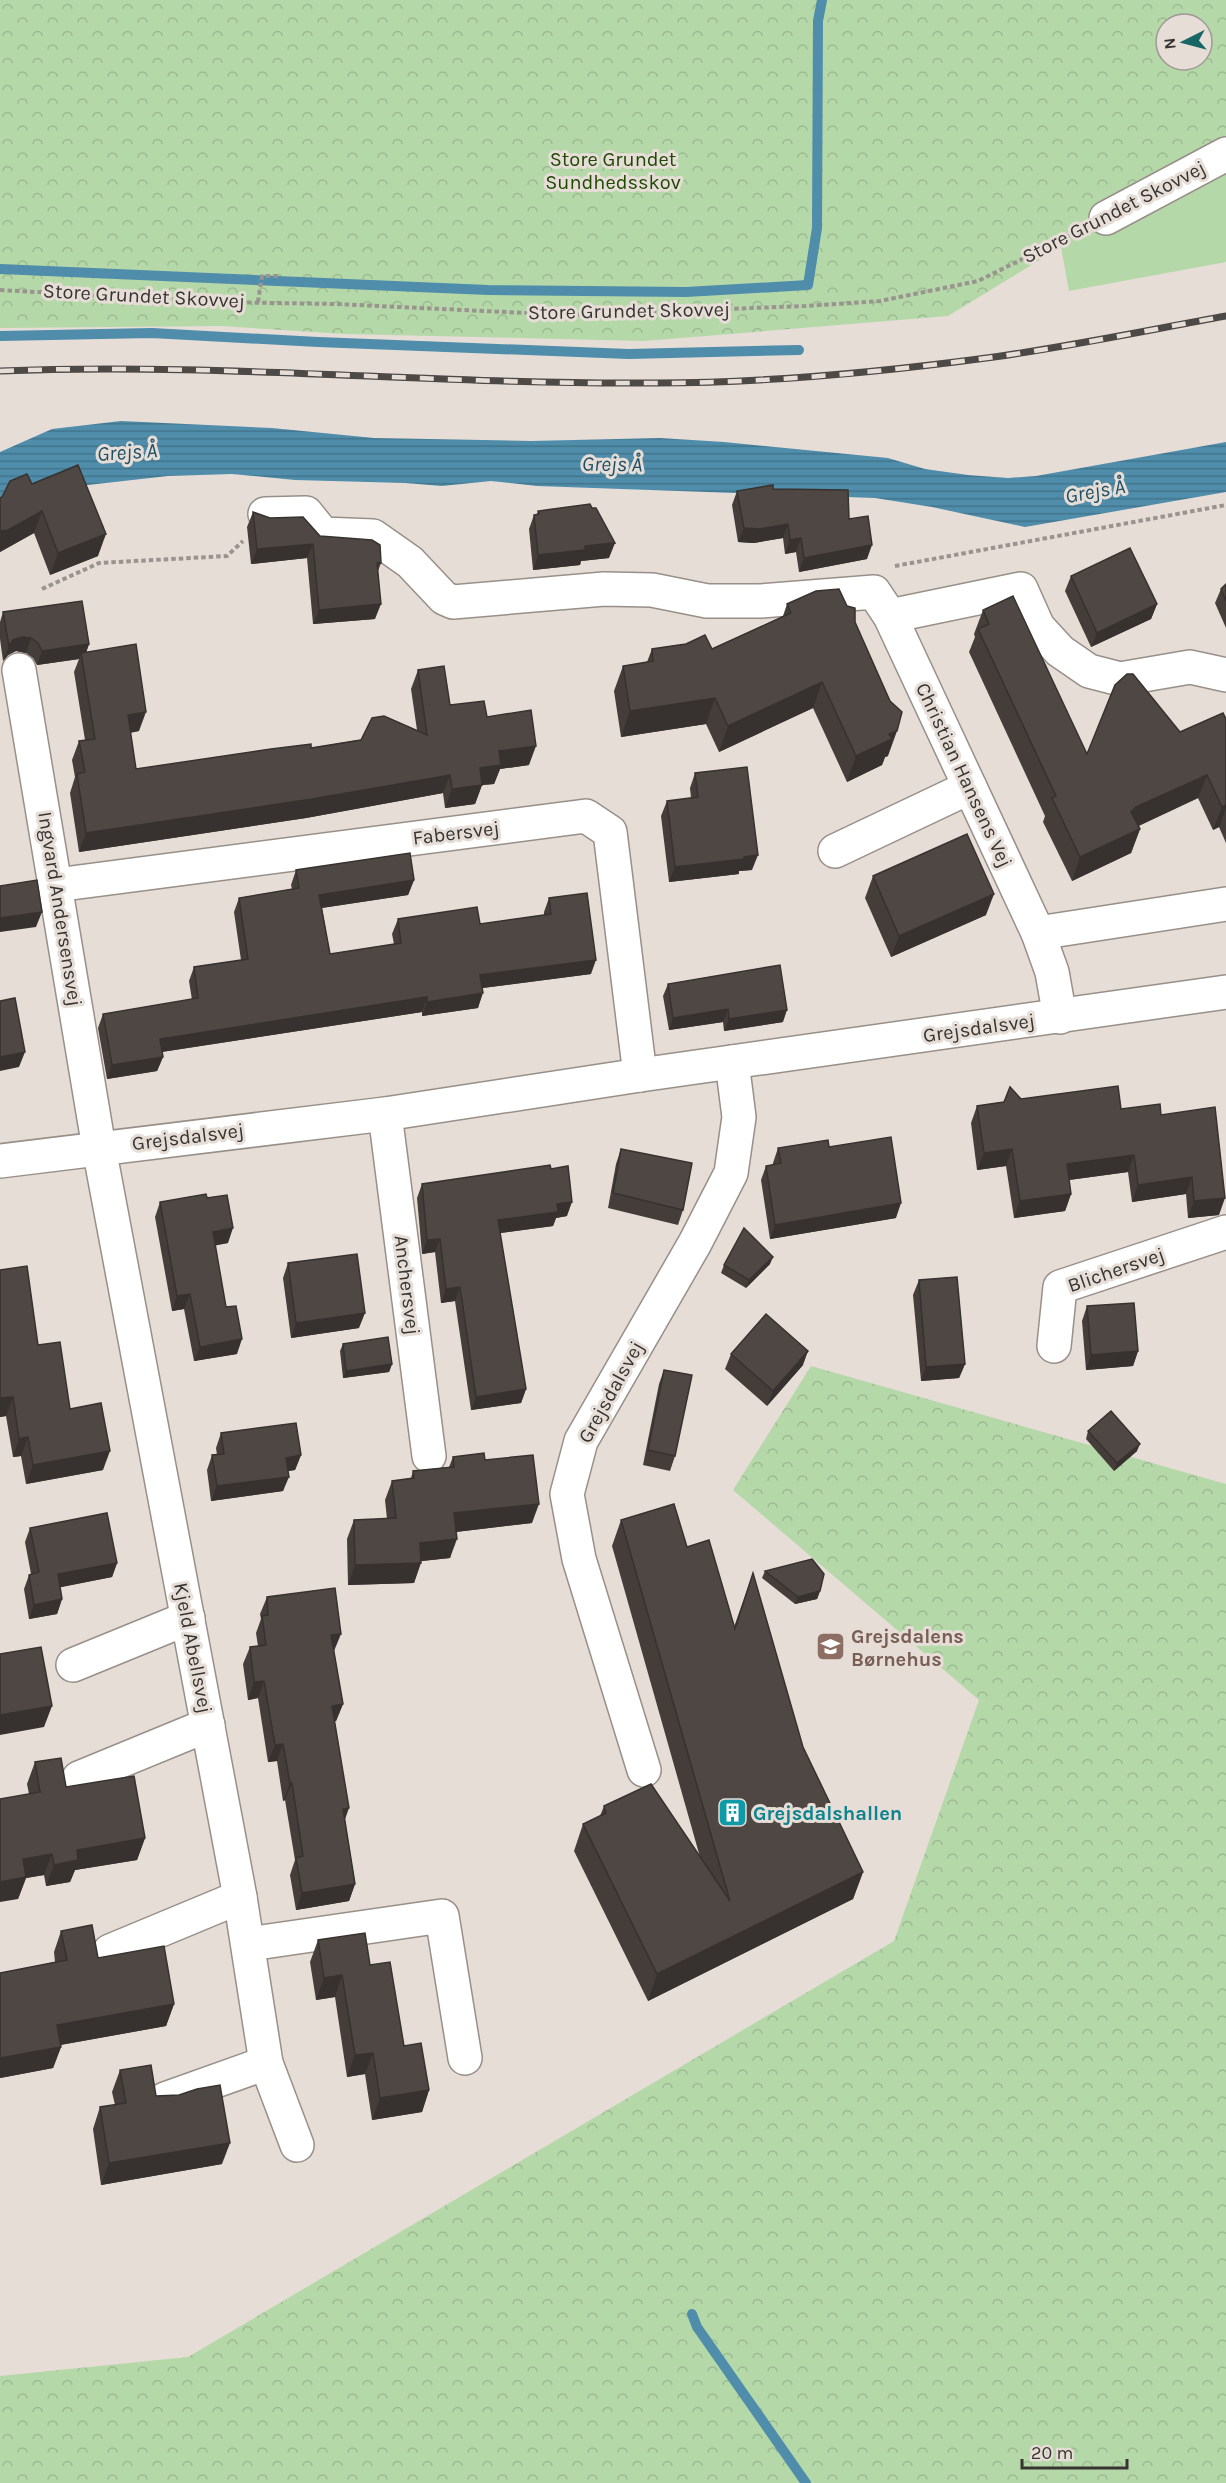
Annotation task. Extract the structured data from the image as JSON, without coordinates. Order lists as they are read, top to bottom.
{
  "streets": {
    "street": [
      "Store Grundet Skovvej",
      "Christian Hansens Vej",
      "Fabersvej",
      "Ingvard Andersensvej",
      "Grejsdalsvej",
      "Blichersvej",
      "Anchersvej",
      "Kjeld Abellsvej"
    ]
  },
  "crossings": [
    ["Christian Hansens Vej", "Grejsdalsvej"],
    ["Fabersvej", "Ingvard Andersensvej"],
    ["Fabersvej", "Grejsdalsvej"],
    ["Ingvard Andersensvej", "Grejsdalsvej"],
    ["Ingvard Andersensvej", "Kjeld Abellsvej"],
    ["Grejsdalsvej", "Anchersvej"],
    ["Grejsdalsvej", "Kjeld Abellsvej"]
  ],
  "water": ["Grejs Å"],
  "parks": ["Store Grundet Sundhedsskov"],
  "places": {
    "school or university": ["Grejsdalens Børnehus"],
    "building": ["Grejsdalshallen"]
  },
  "scale_bar": "20 m",
  "north": "left"
}
